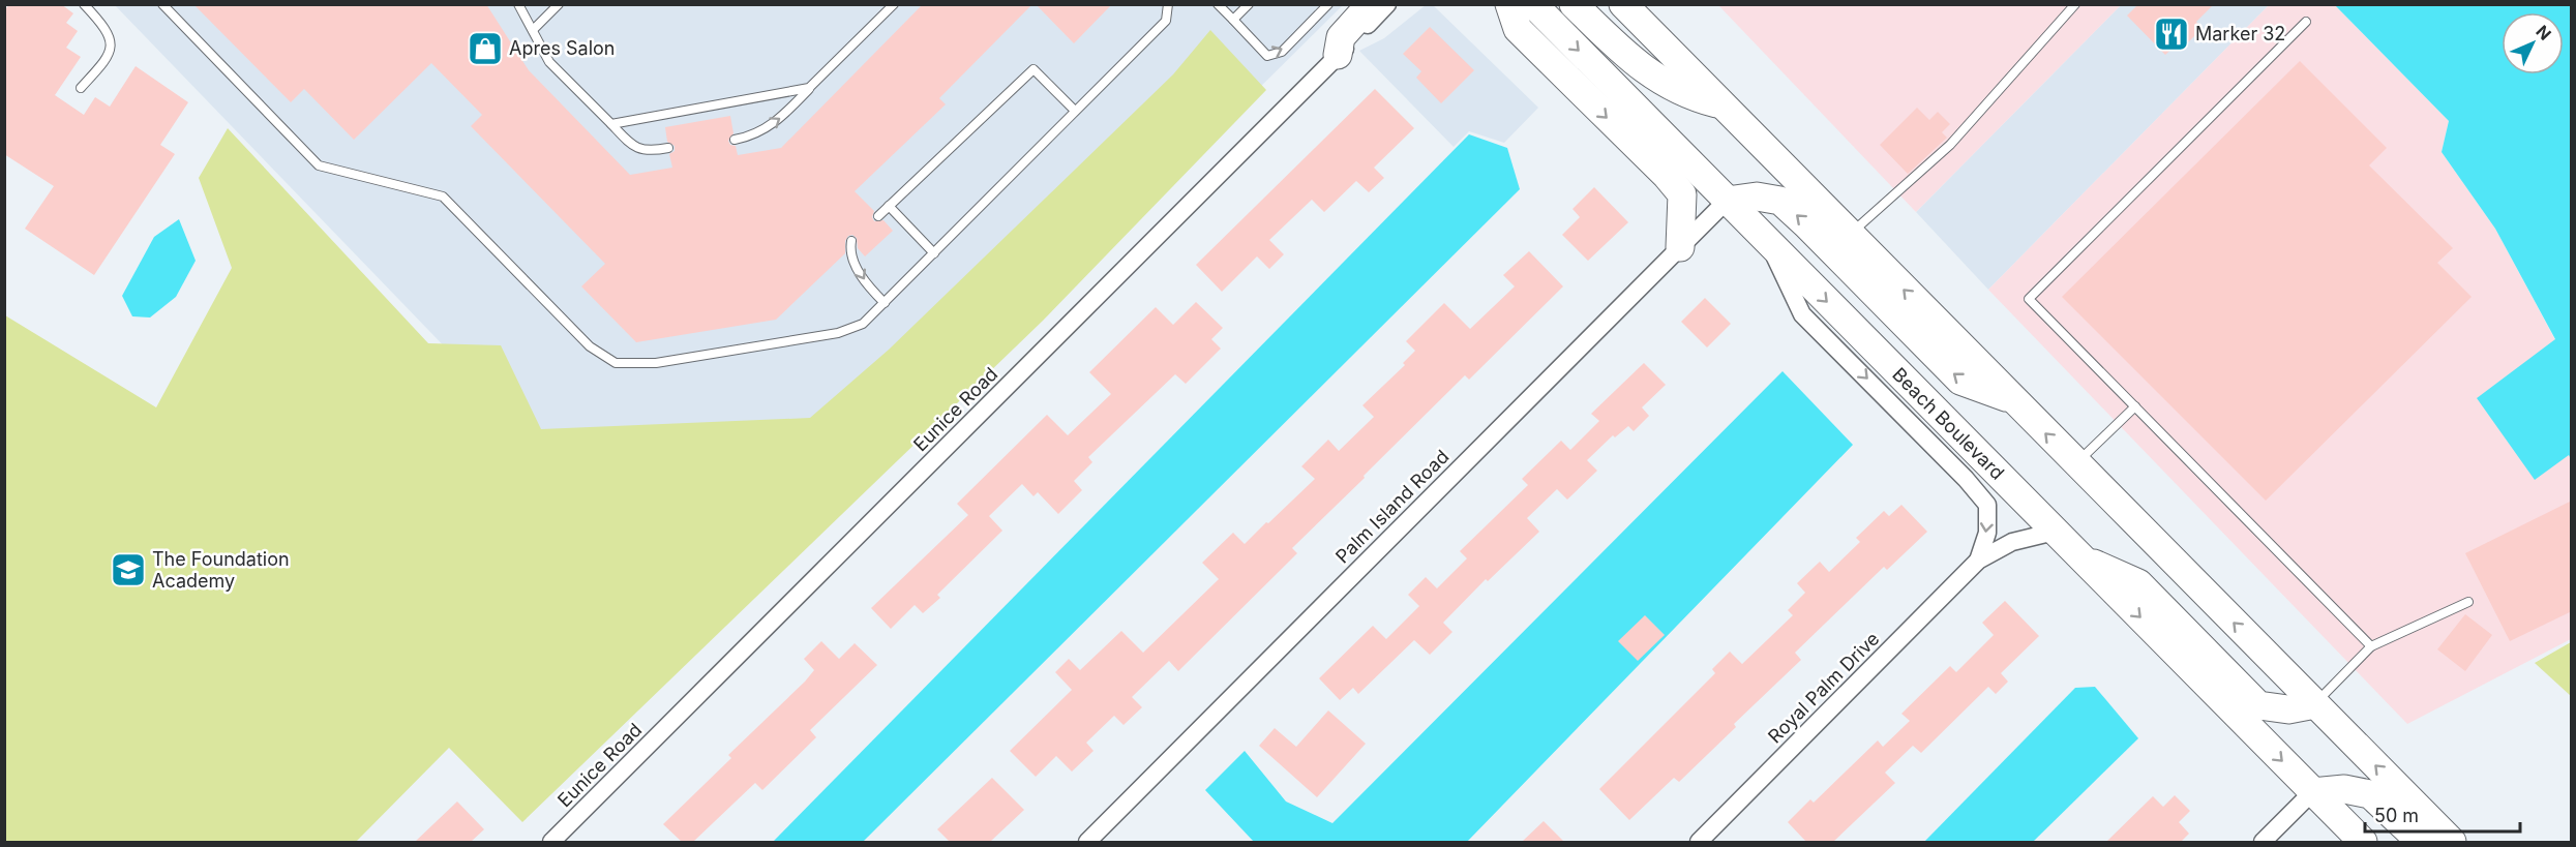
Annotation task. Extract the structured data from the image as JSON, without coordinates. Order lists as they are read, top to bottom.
{
  "streets": {
    "highway": ["Beach Boulevard"],
    "street": ["Eunice Road", "Palm Island Road", "Royal Palm Drive"]
  },
  "crossings": [
    ["Beach Boulevard", "Palm Island Road"],
    ["Beach Boulevard", "Royal Palm Drive"]
  ],
  "one_way": ["Royal Palm Drive"],
  "places": {
    "restaurant": ["Marker 32"],
    "shop": ["Apres Salon"],
    "school or university": ["The Foundation Academy"]
  },
  "scale_bar": "50 m",
  "north": "top right"
}
